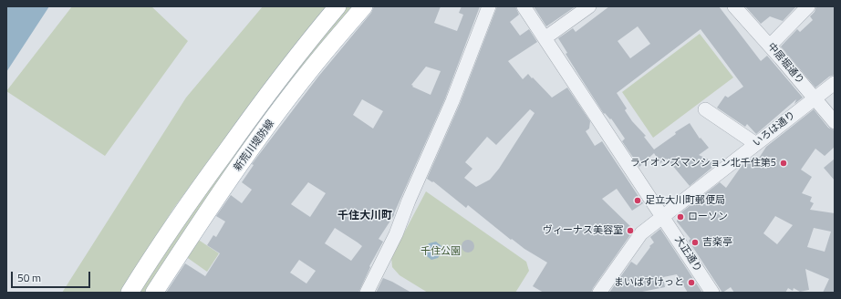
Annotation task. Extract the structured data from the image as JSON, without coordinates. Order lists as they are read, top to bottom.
{
  "streets": {
    "main road": ["新荒川堤防線"],
    "street": ["中居堀通り", "いろは通り", "大正通り"]
  },
  "crossings": [
    ["中居堀通り", "いろは通り"],
    ["いろは通り", "大正通り"]
  ],
  "districts": ["千住大川町"],
  "parks": ["千住公園"],
  "places": [
    "ライオンズマンション北千住第5",
    "足立大川町郵便局",
    "ローソン",
    "ヴィーナス美容室",
    "吉楽亭",
    "まいばすけっと"
  ],
  "scale_bar": "50 m"
}
